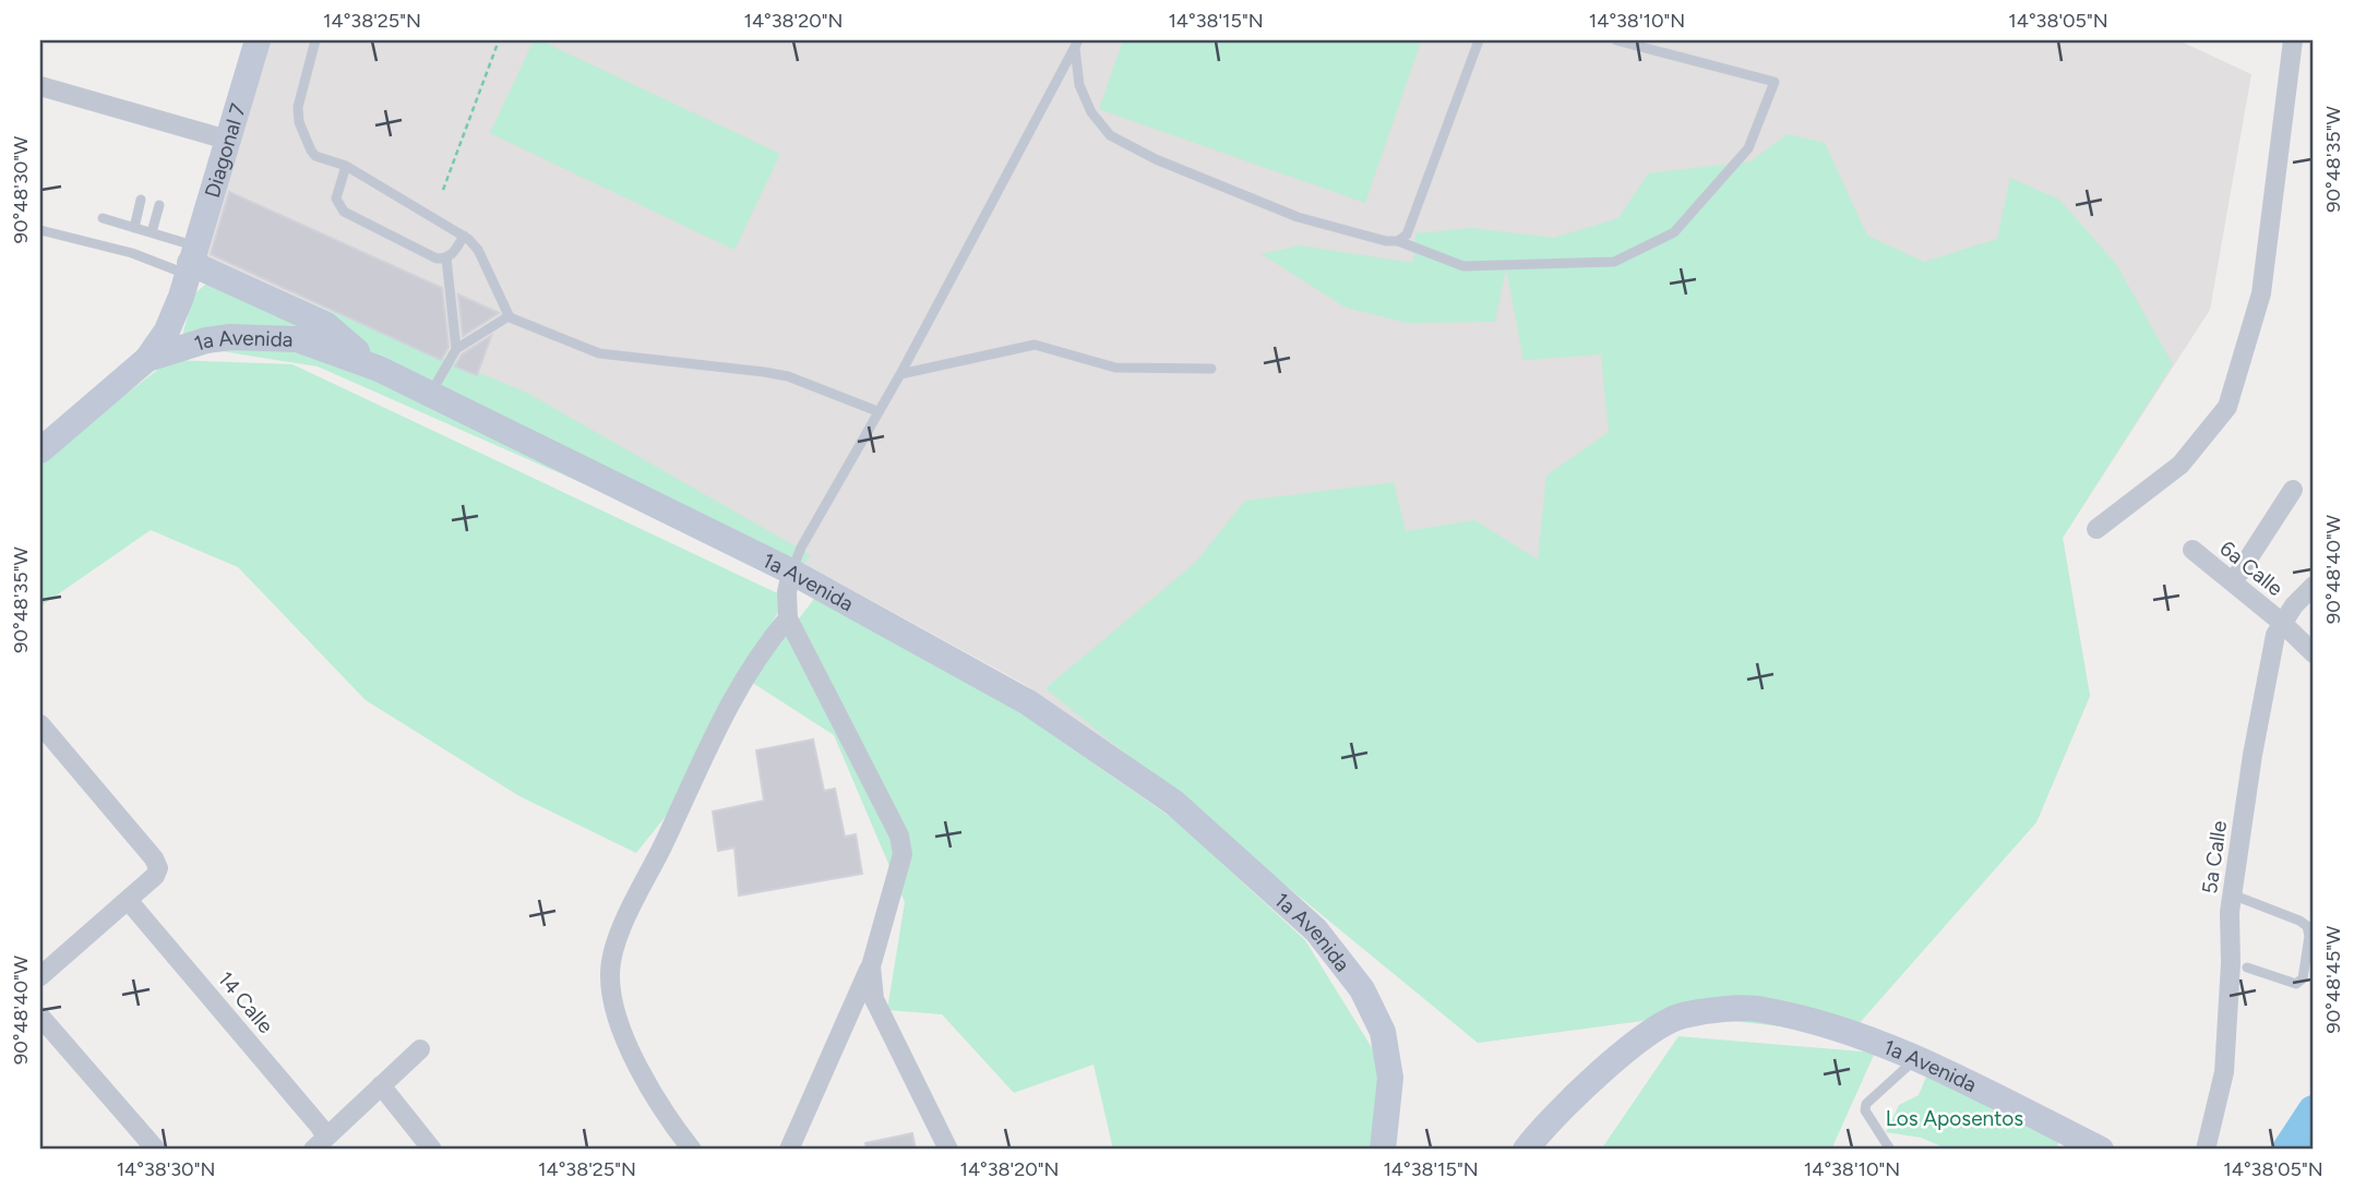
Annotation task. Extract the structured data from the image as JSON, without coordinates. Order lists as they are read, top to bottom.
{
  "streets": {
    "main road": ["Diagonal 7", "1a Avenida"],
    "street": ["6a Calle", "5a Calle", "14 Calle"]
  },
  "crossings": [
    ["Diagonal 7", "1a Avenida"],
    ["6a Calle", "5a Calle"]
  ],
  "parks": ["Los Aposentos"],
  "coordinates": [
    "14°38'25\"N",
    "14°38'20\"N",
    "14°38'15\"N",
    "14°38'10\"N",
    "14°38'05\"N",
    "90°48'35\"W",
    "90°48'30\"W",
    "90°48'40\"W",
    "90°48'45\"W",
    "14°38'30\"N"
  ]
}
